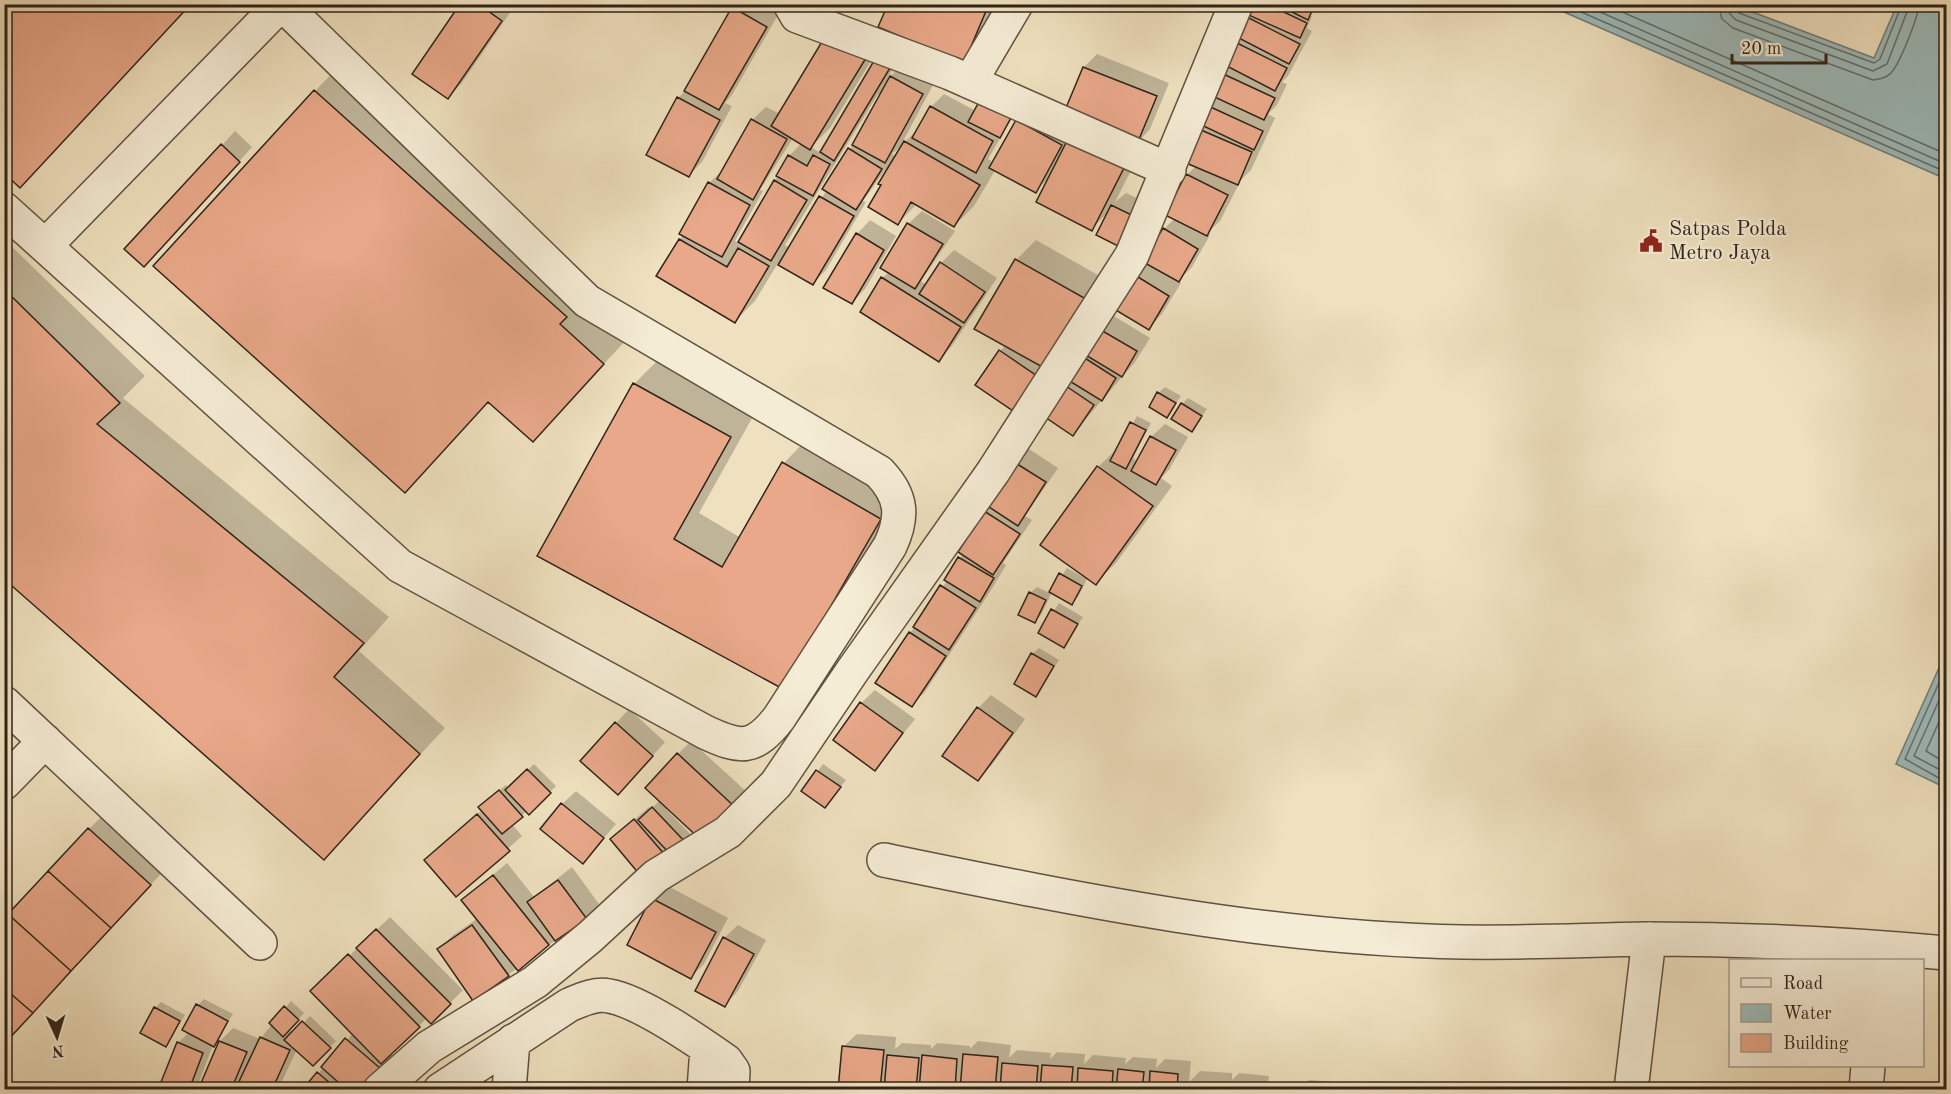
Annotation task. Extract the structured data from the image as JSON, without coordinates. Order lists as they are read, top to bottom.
{
  "places": {
    "public building": ["Satpas Polda Metro Jaya"]
  },
  "legend": ["Road", "Water", "Building"],
  "scale_bar": "20 m",
  "north": "bottom"
}
